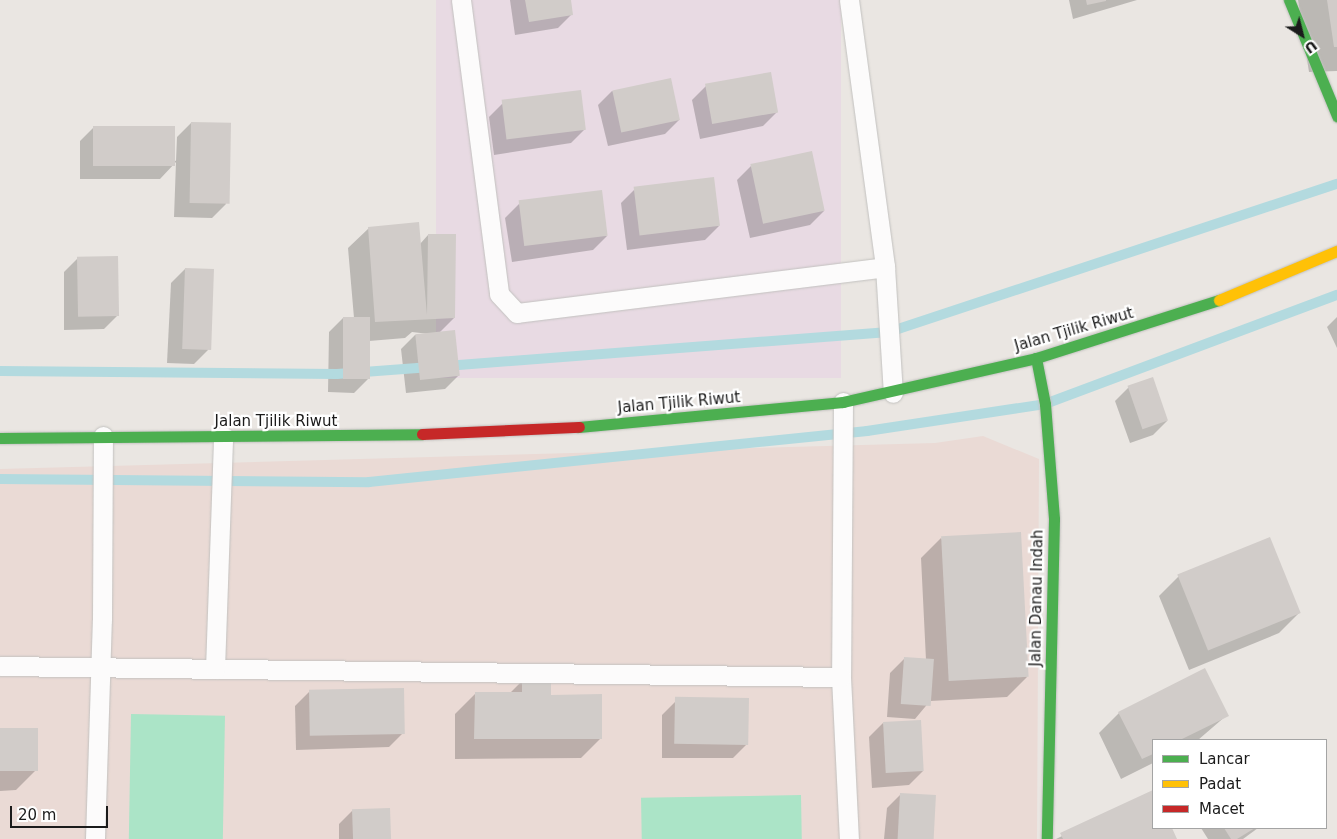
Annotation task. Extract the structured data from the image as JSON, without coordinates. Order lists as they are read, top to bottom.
{
  "streets": {
    "main road": ["Jalan Tjilik Riwut", "Jalan Danau Indah"]
  },
  "crossings": [
    ["Jalan Tjilik Riwut", "Jalan Danau Indah"]
  ],
  "legend": ["Lancar", "Padat", "Macet"],
  "scale_bar": "20 m",
  "north": "bottom right"
}
